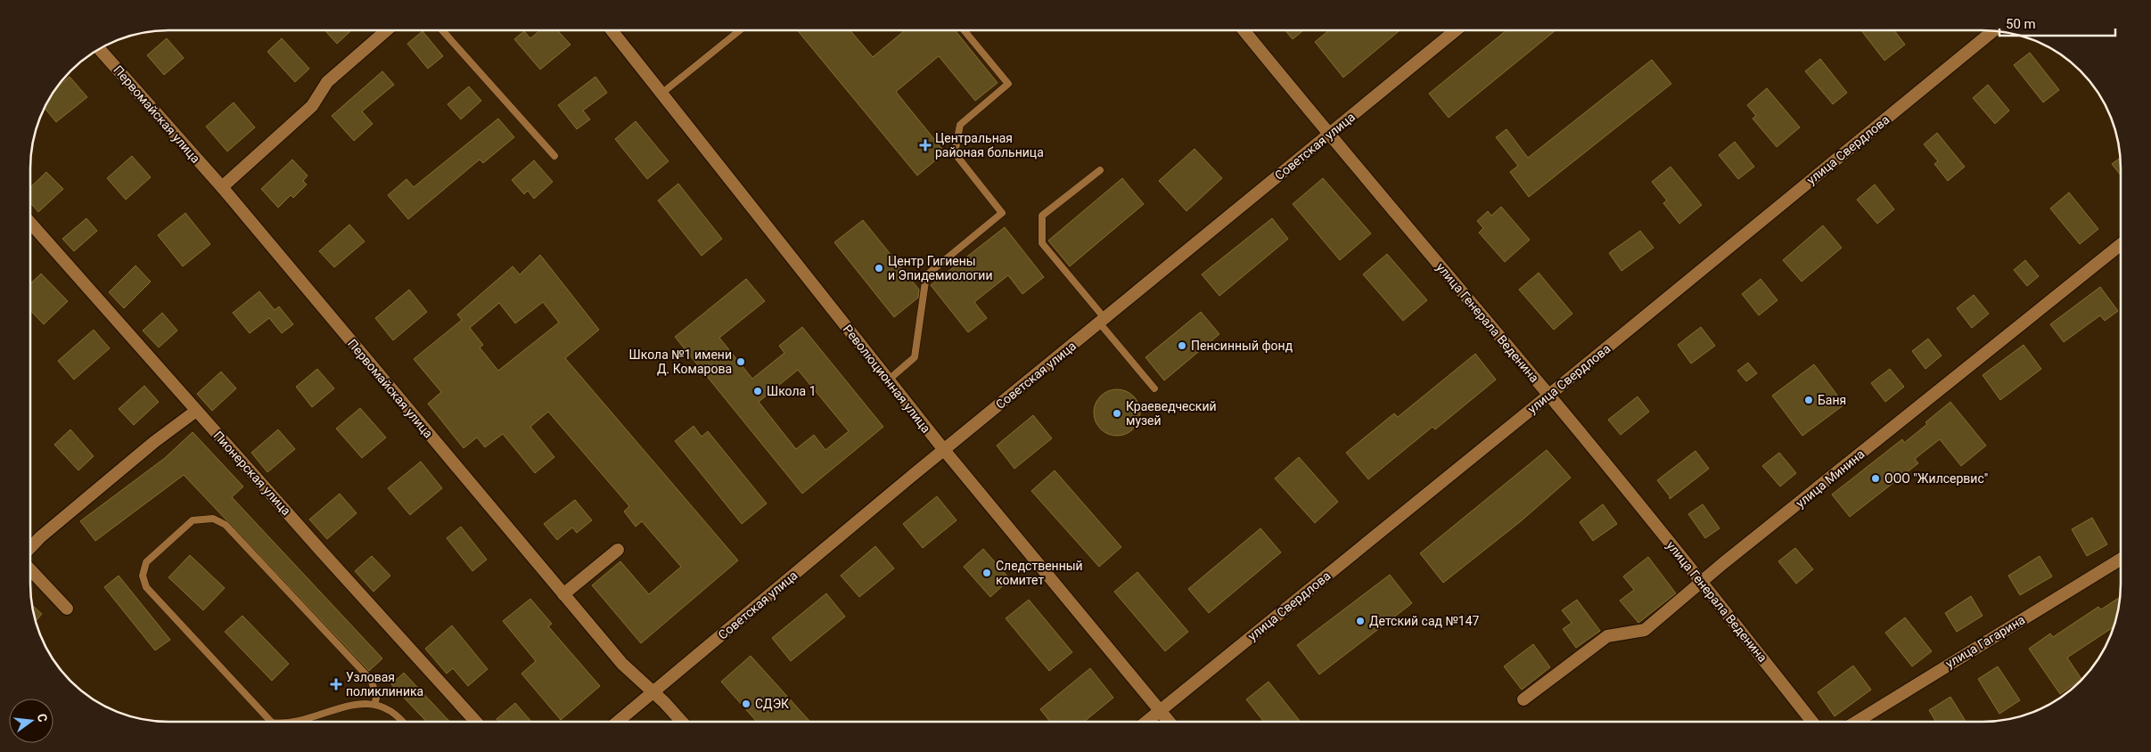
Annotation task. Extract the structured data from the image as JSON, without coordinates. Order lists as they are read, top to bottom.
{
  "streets": {
    "street": [
      "Первомайская улица",
      "Советская улица",
      "улица Свердлова",
      "улица Генерала Веденина",
      "Революционная улица",
      "Пионерская улица",
      "улица Минина",
      "улица Гагарина"
    ]
  },
  "crossings": [
    ["Первомайская улица", "Советская улица"],
    ["Советская улица", "улица Генерала Веденина"],
    ["Советская улица", "Революционная улица"],
    ["улица Свердлова", "улица Генерала Веденина"],
    ["улица Свердлова", "Революционная улица"],
    ["улица Генерала Веденина", "улица Минина"]
  ],
  "places": {
    "health": ["Центральная районая больница", "Узловая поликлиника"],
    "other": [
      "Центр Гигиены и Эпидемиологии",
      "Пенсинный фонд",
      "Школа №1 имени Д. Комарова",
      "Школа 1",
      "Баня",
      "Краеведческий музей",
      "ООО \"Жилсервис\"",
      "Следственный комитет",
      "Детский сад №147",
      "СДЭК"
    ]
  },
  "scale_bar": "50 m",
  "north": "right"
}
